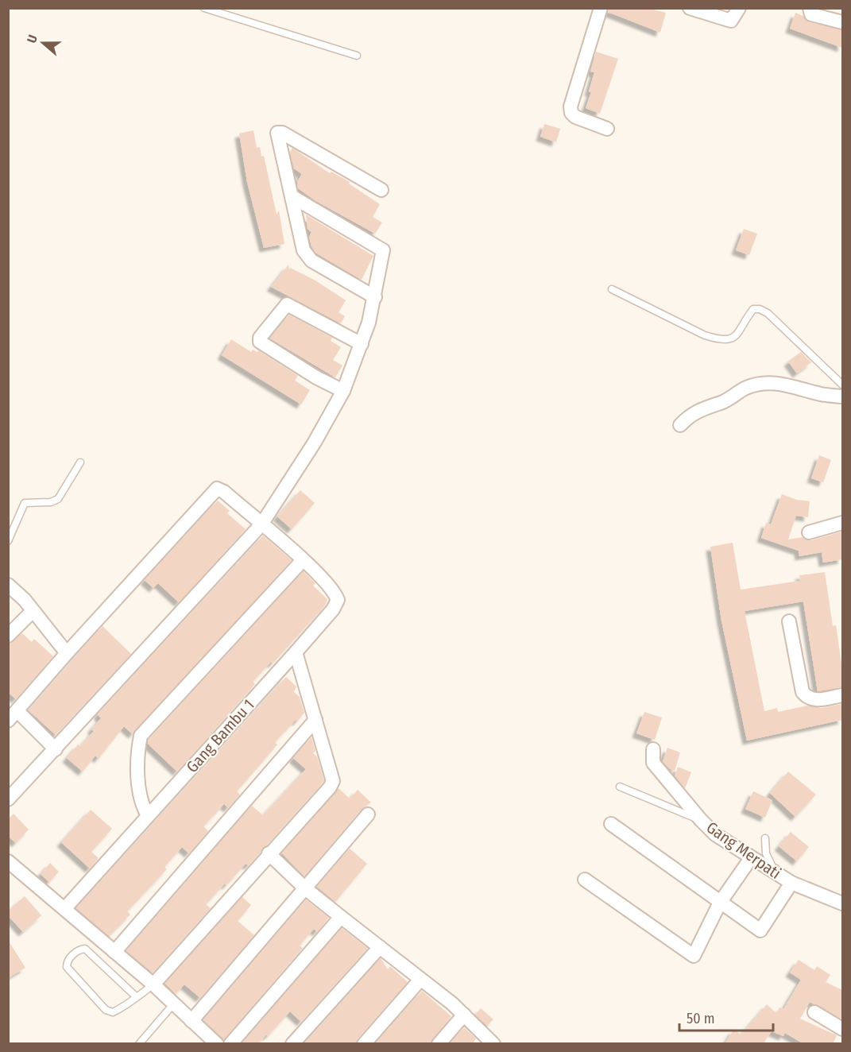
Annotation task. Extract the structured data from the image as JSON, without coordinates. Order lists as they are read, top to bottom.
{
  "streets": {
    "street": ["Gang Bambu 1", "Gang Merpati"]
  },
  "scale_bar": "50 m",
  "north": "left"
}
